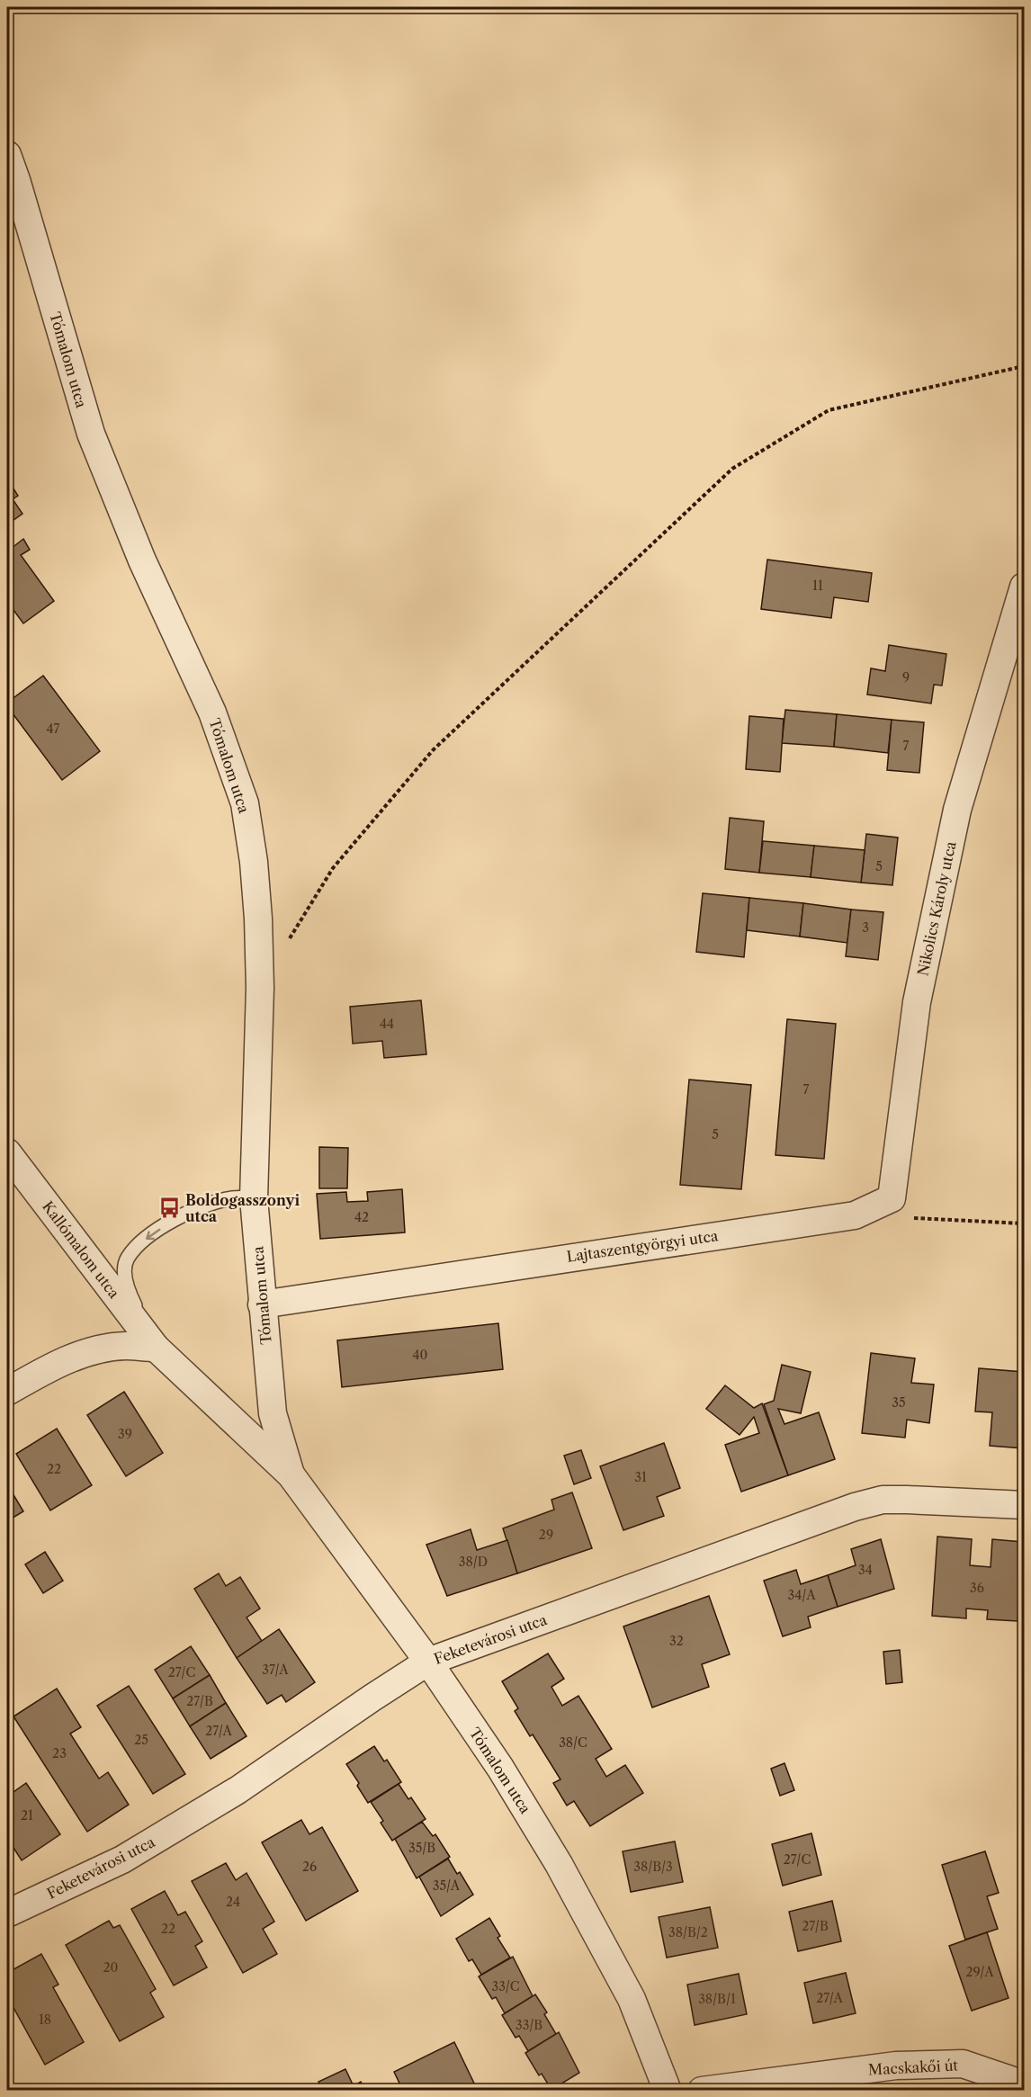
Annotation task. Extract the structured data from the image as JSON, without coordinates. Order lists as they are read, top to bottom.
{
  "streets": {
    "street": [
      "Tómalom utca",
      "Nikolics Károly utca",
      "Lajtaszentgyörgyi utca",
      "Kallómalom utca",
      "Feketevárosi utca",
      "Macskakői út"
    ]
  },
  "crossings": [
    ["Tómalom utca", "Lajtaszentgyörgyi utca"],
    ["Tómalom utca", "Kallómalom utca"],
    ["Tómalom utca", "Feketevárosi utca"],
    ["Nikolics Károly utca", "Lajtaszentgyörgyi utca"]
  ],
  "places": {
    "bus stop": ["Boldogasszonyi utca"]
  },
  "house_numbers": [
    "11",
    "9",
    "47",
    "7",
    "5",
    "3",
    "44",
    "7",
    "5",
    "42",
    "40",
    "35",
    "39",
    "22",
    "31",
    "29",
    "38/D",
    "34",
    "36",
    "34/A",
    "32",
    "37/A",
    "27/C",
    "27/B",
    "27/A",
    "25",
    "38/C",
    "23",
    "21",
    "35/B",
    "27/C",
    "26",
    "38/B/3",
    "35/A",
    "24",
    "27/B",
    "22",
    "38/B/2",
    "20",
    "29/A",
    "33/C",
    "27/A",
    "38/B/1",
    "18",
    "33/B"
  ]
}
